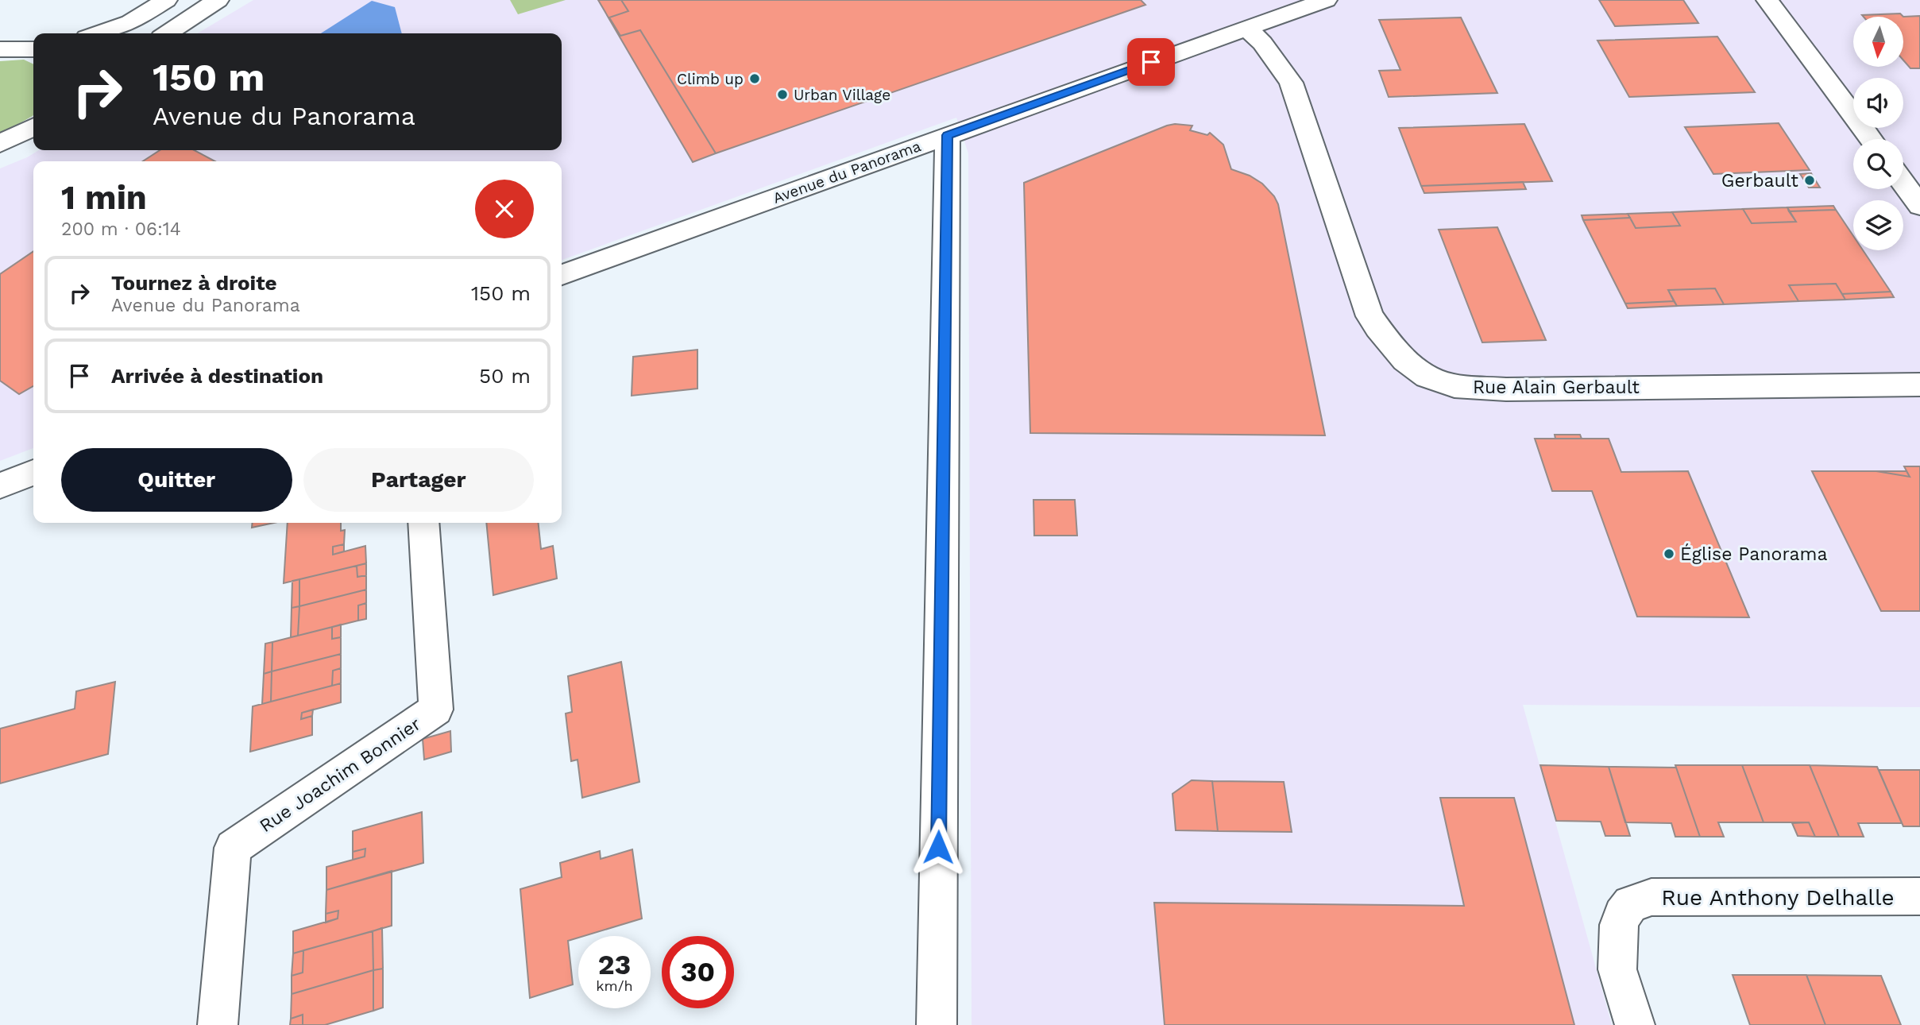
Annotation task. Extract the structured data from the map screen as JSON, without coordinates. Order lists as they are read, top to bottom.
{
  "streets": {
    "main road": [
      "Avenue du Panorama",
      "Rue Alain Gerbault",
      "Rue Joachim Bonnier",
      "Rue Anthony Delhalle"
    ]
  },
  "crossings": [
    ["Avenue du Panorama", "Rue Alain Gerbault"]
  ],
  "places": [
    "Climb up",
    "Urban Village",
    "Gerbault",
    "Église Panorama"
  ],
  "north": "bottom",
  "page": {
    "turn": ["150 m", "Avenue du Panorama"],
    "heading": ["1 min", "200 m · 06:14"],
    "list": [
      {
        "name": "Tournez à droite",
        "note": "Avenue du Panorama",
        "value": "150 m"
      },
      {
        "name": "Arrivée à destination",
        "value": "50 m"
      }
    ],
    "buttons": ["Quitter", "Partager"],
    "speed": "23 km/h",
    "limit": "30"
  }
}
